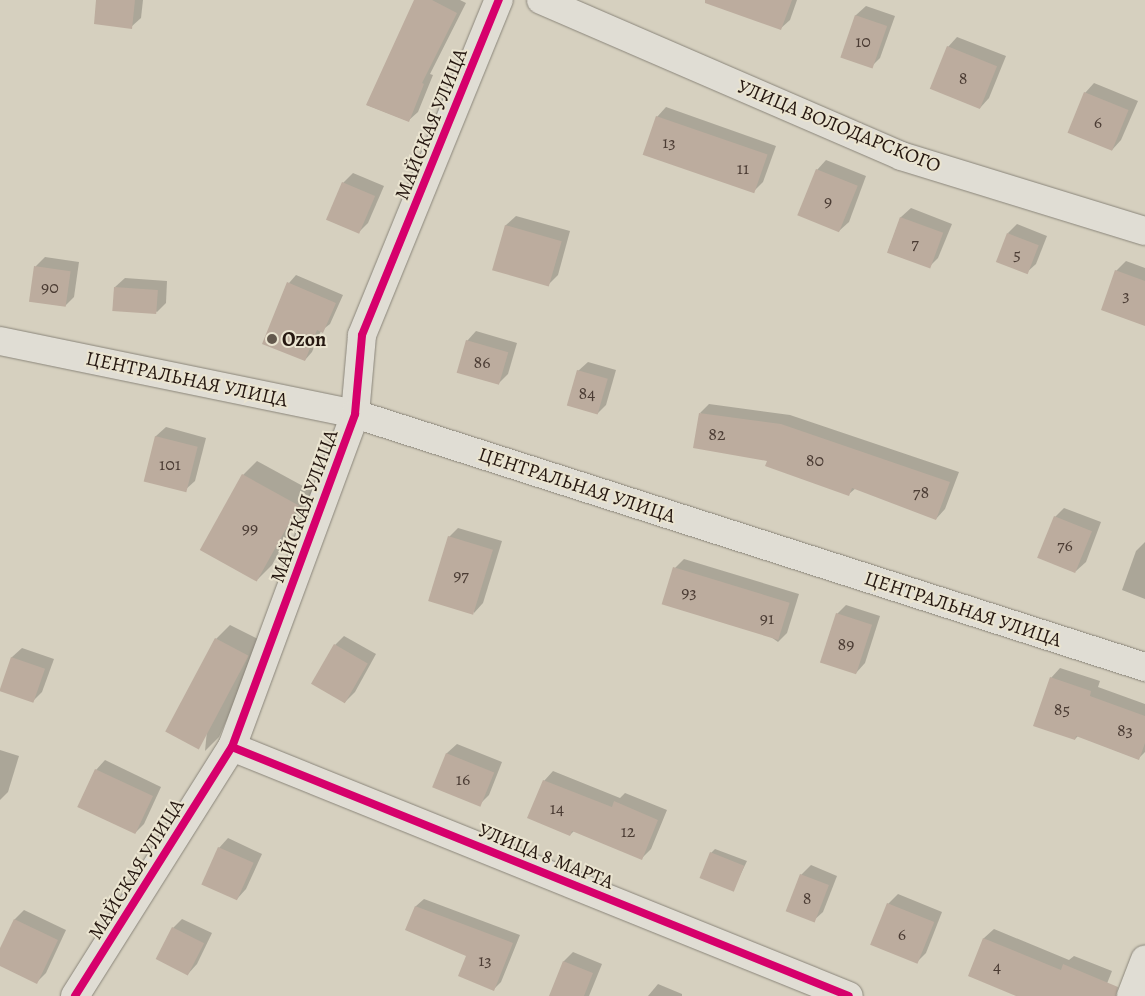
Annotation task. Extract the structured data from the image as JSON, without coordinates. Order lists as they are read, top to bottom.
{
  "streets": {
    "street": [
      "МАЙСКАЯ УЛИЦА",
      "УЛИЦА ВОЛОДАРСКОГО",
      "ЦЕНТРАЛЬНАЯ УЛИЦА",
      "УЛИЦА 8 МАРТА"
    ]
  },
  "crossings": [
    ["МАЙСКАЯ УЛИЦА", "ЦЕНТРАЛЬНАЯ УЛИЦА"],
    ["МАЙСКАЯ УЛИЦА", "УЛИЦА 8 МАРТА"]
  ],
  "places": ["Ozon"],
  "house_numbers": [
    "10",
    "8",
    "6",
    "13",
    "11",
    "9",
    "7",
    "5",
    "90",
    "3",
    "86",
    "84",
    "82",
    "80",
    "101",
    "78",
    "99",
    "76",
    "97",
    "93",
    "91",
    "89",
    "85",
    "83",
    "16",
    "14",
    "12",
    "8",
    "6",
    "13",
    "4"
  ]
}
